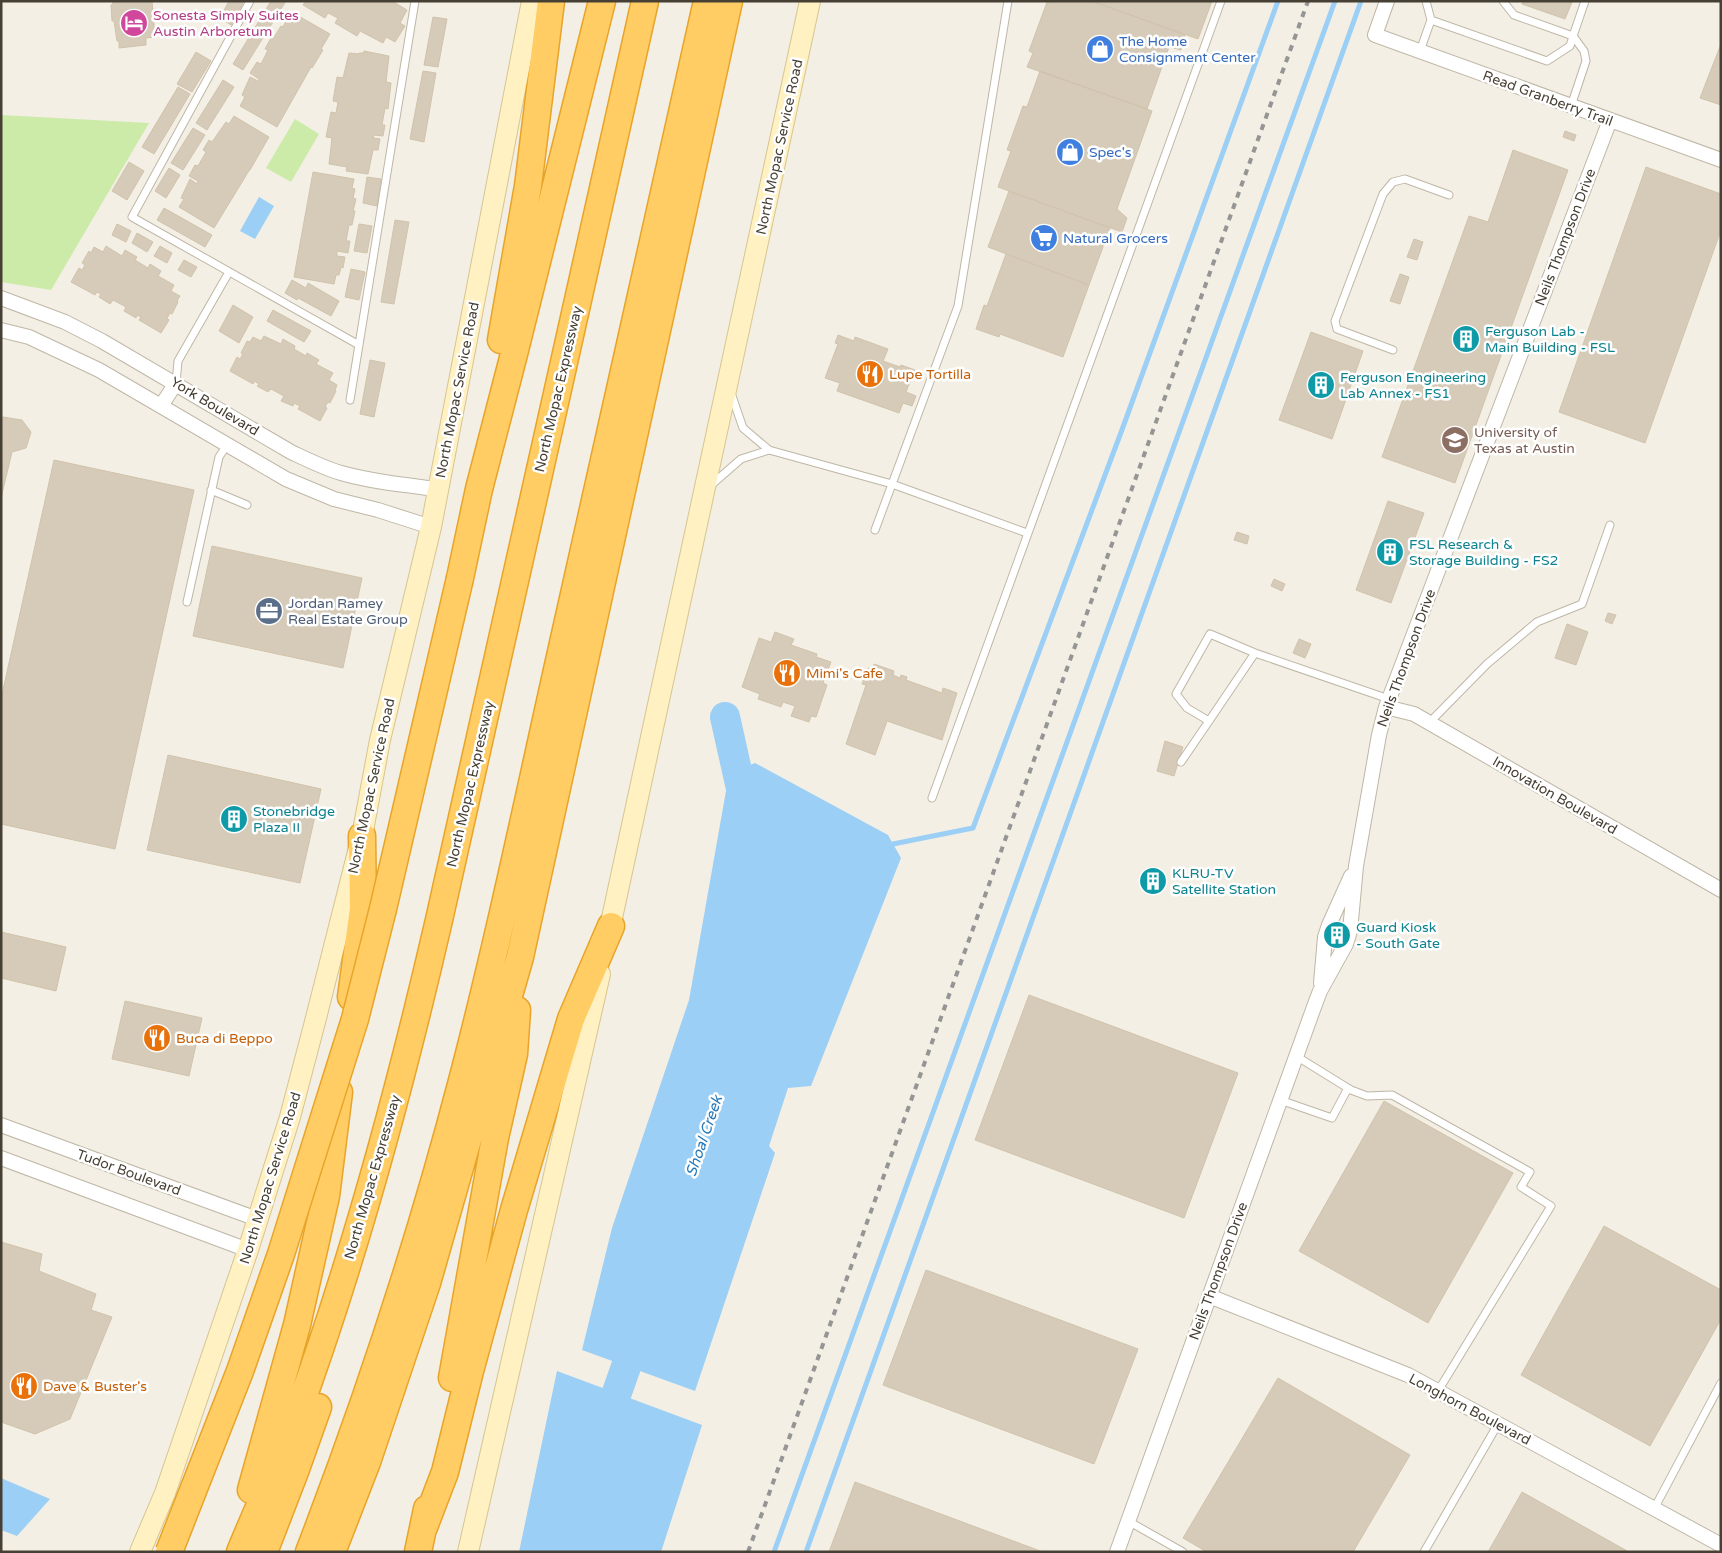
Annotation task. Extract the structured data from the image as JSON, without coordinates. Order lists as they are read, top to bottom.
{
  "streets": {
    "highway": ["North Mopac Expressway"],
    "main road": ["North Mopac Service Road"],
    "street": [
      "Read Granberry Trail",
      "Neils Thompson Drive",
      "York Boulevard",
      "Innovation Boulevard",
      "Tudor Boulevard",
      "Longhorn Boulevard"
    ]
  },
  "crossings": [
    ["Read Granberry Trail", "Neils Thompson Drive"],
    ["North Mopac Service Road", "York Boulevard"],
    ["North Mopac Service Road", "Tudor Boulevard"],
    ["Neils Thompson Drive", "Innovation Boulevard"],
    ["Neils Thompson Drive", "Longhorn Boulevard"]
  ],
  "water": ["Shoal Creek"],
  "places": {
    "hotel": ["Sonesta Simply Suites Austin Arboretum"],
    "shop": ["The Home Consignment Center", "Spec's"],
    "supermarket": ["Natural Grocers"],
    "building": [
      "Ferguson Lab - Main Building - FSL",
      "Ferguson Engineering Lab Annex - FS1",
      "FSL Research & Storage Building - FS2",
      "Stonebridge Plaza II",
      "KLRU-TV Satellite Station",
      "Guard Kiosk - South Gate"
    ],
    "restaurant": [
      "Lupe Tortilla",
      "Mimi's Cafe",
      "Buca di Beppo",
      "Dave & Buster's"
    ],
    "school or university": ["University of Texas at Austin"],
    "office": ["Jordan Ramey Real Estate Group"]
  }
}
